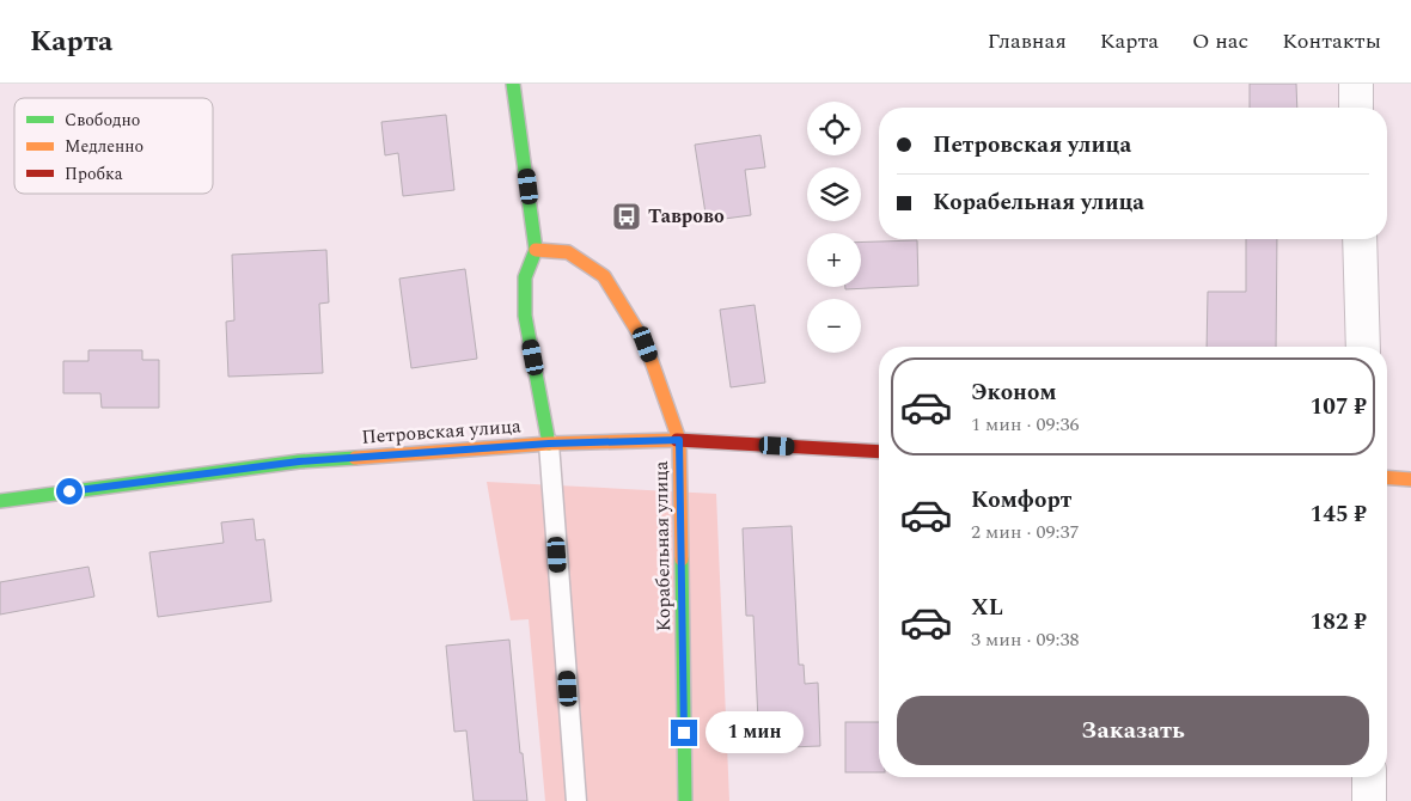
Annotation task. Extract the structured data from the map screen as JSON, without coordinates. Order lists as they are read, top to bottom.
{
  "streets": {
    "street": ["Петровская улица", "Корабельная улица"]
  },
  "crossings": [
    ["Петровская улица", "Корабельная улица"]
  ],
  "places": {
    "bus stop": ["Таврово"]
  },
  "legend": ["Свободно", "Медленно", "Пробка"],
  "page": {
    "header": "Карта",
    "nav": [
      "Главная",
      "Карта",
      "О нас",
      "Контакты"
    ],
    "map_buttons": ["+", "−"],
    "banner": ["Петровская улица", "Корабельная улица"],
    "list": [
      {
        "name": "Эконом",
        "note": "1 мин · 09:36",
        "value": "107 ₽"
      },
      {
        "name": "Комфорт",
        "note": "2 мин · 09:37",
        "value": "145 ₽"
      },
      {
        "name": "XL",
        "note": "3 мин · 09:38",
        "value": "182 ₽"
      }
    ],
    "buttons": "Заказать",
    "bubble": "1 мин"
  }
}
